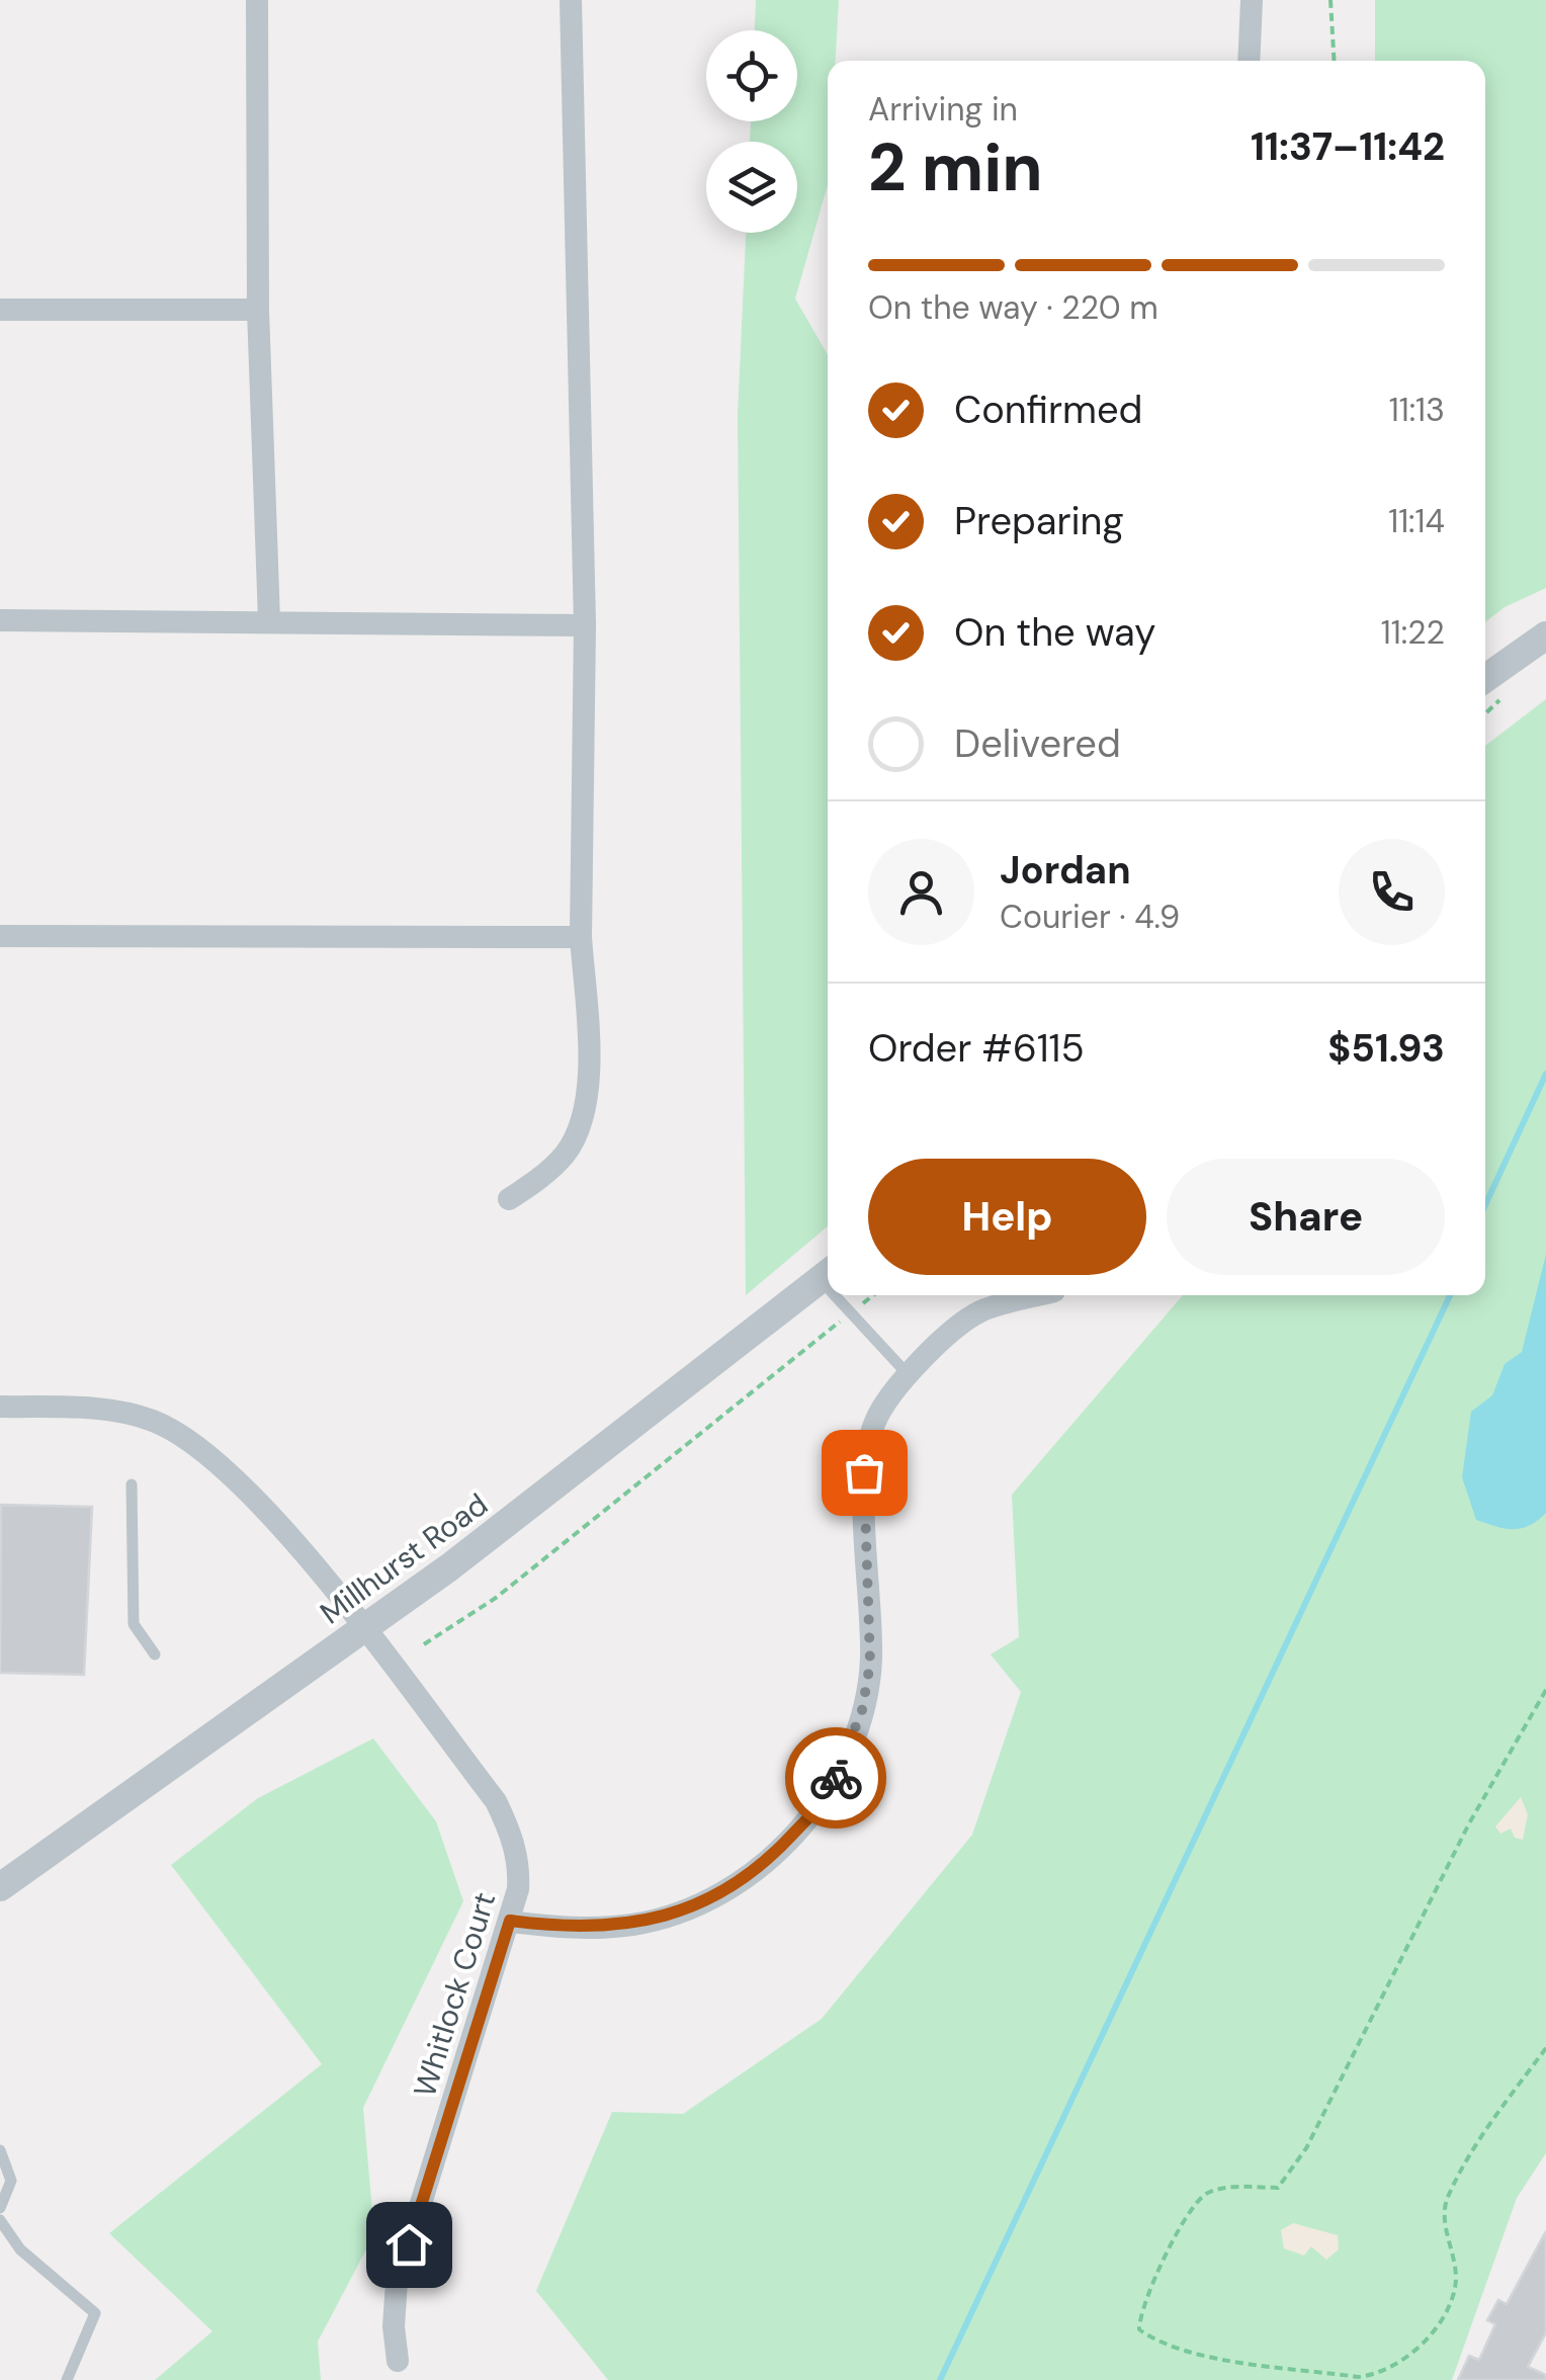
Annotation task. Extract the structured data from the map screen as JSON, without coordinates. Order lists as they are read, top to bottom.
{
  "streets": {
    "street": ["Millhurst Road", "Whitlock Court"]
  },
  "crossings": [
    ["Millhurst Road", "Whitlock Court"]
  ],
  "page": {
    "heading": ["2 min", "Arriving in", "11:37–11:42"],
    "panel": [
      "Jordan",
      "Courier · 4.9",
      "Order #6115",
      "$51.93"
    ],
    "bar": "On the way · 220 m",
    "list": [
      ["Confirmed", "11:13"],
      ["Preparing", "11:14"],
      ["On the way", "11:22"],
      "Delivered"
    ],
    "buttons": ["Help", "Share"]
  }
}
